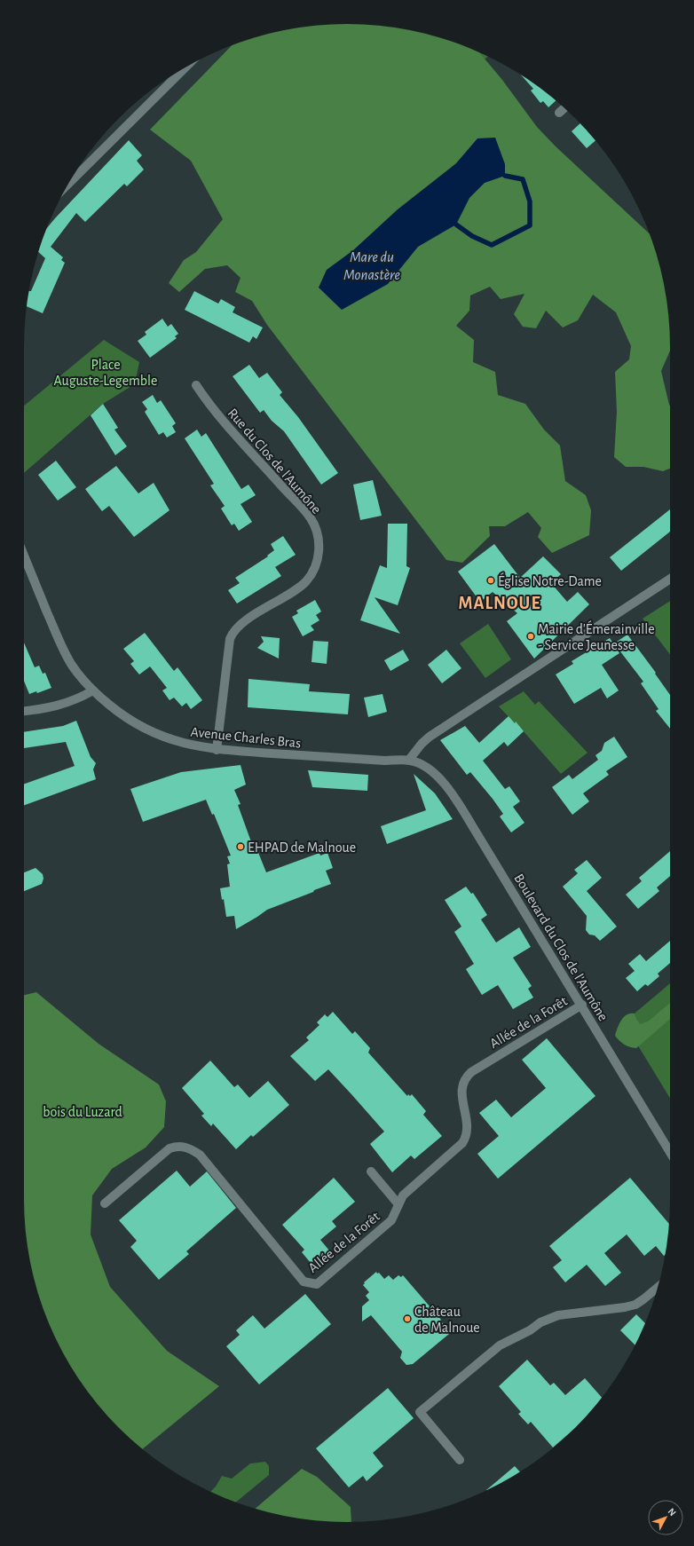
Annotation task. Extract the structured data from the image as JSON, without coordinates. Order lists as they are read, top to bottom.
{
  "streets": {
    "street": [
      "Rue du Clos de l'Aumône",
      "Avenue Charles Bras",
      "Boulevard du Clos de l'Aumône",
      "Allée de la Forêt"
    ]
  },
  "crossings": [
    ["Rue du Clos de l'Aumône", "Avenue Charles Bras"],
    ["Avenue Charles Bras", "Boulevard du Clos de l'Aumône"],
    ["Boulevard du Clos de l'Aumône", "Allée de la Forêt"]
  ],
  "districts": ["MALNOUE"],
  "water": ["Mare du Monastère"],
  "parks": ["Place Auguste-Legemble", "bois du Luzard"],
  "places": [
    "Église Notre-Dame",
    "Mairie d'Émerainville - Service Jeunesse",
    "EHPAD de Malnoue",
    "Château de Malnoue"
  ],
  "north": "top right"
}
